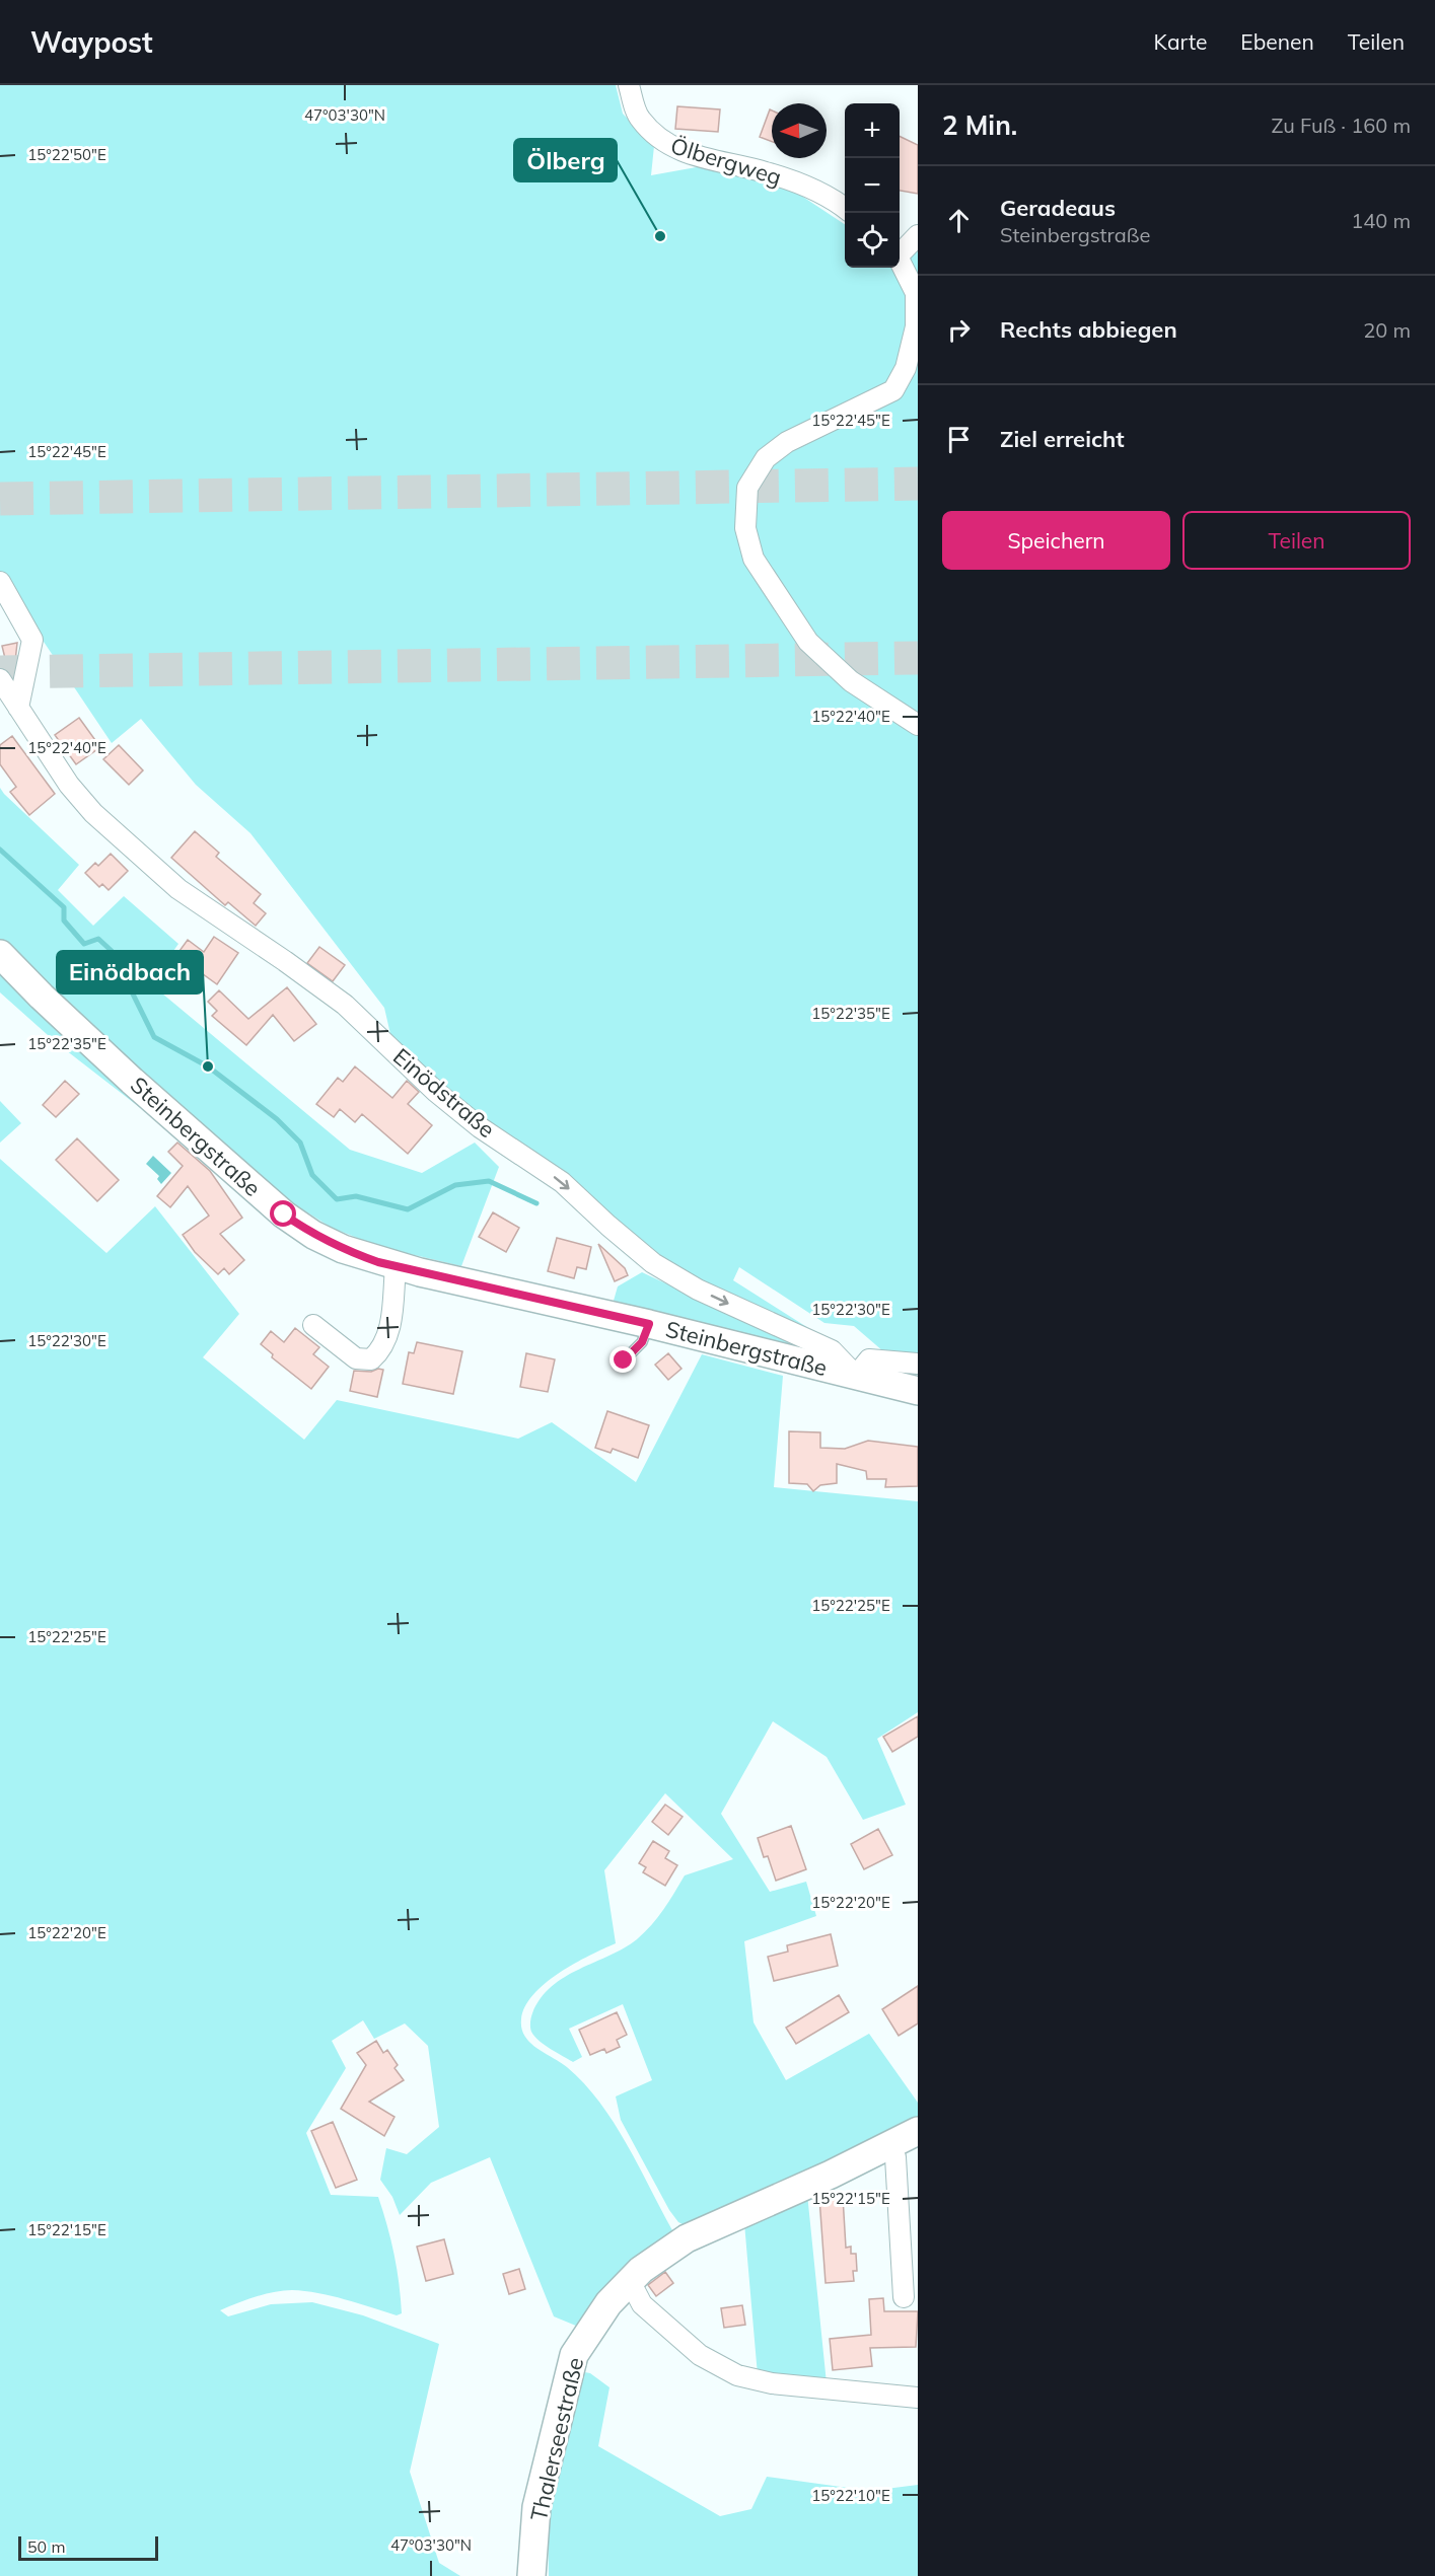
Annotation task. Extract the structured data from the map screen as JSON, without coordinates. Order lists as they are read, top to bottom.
{
  "streets": {
    "main road": ["Steinbergstraße", "Thalerseestraße"],
    "street": ["Ölbergweg", "Einödstraße"]
  },
  "crossings": [
    ["Einödstraße", "Steinbergstraße"]
  ],
  "one_way": ["Einödstraße"],
  "places": ["Ölberg", "Einödbach"],
  "scale_bar": "50 m",
  "north": "left",
  "page": {
    "header": "Waypost",
    "nav": ["Karte", "Ebenen", "Teilen"],
    "heading": ["2 Min.", "Zu Fuß · 160 m"],
    "map_buttons": ["+", "−"],
    "list": [
      ["Geradeaus", "Steinbergstraße", "140 m"],
      ["Rechts abbiegen", "20 m"],
      "Ziel erreicht"
    ],
    "buttons": ["Speichern", "Teilen"],
    "scale": "50 m"
  },
  "coordinates": [
    "47°03'30\"N",
    "15°22'50\"E",
    "15°22'45\"E",
    "15°22'40\"E",
    "15°22'35\"E",
    "15°22'30\"E",
    "15°22'25\"E",
    "15°22'20\"E",
    "15°22'15\"E",
    "15°22'10\"E"
  ]
}
